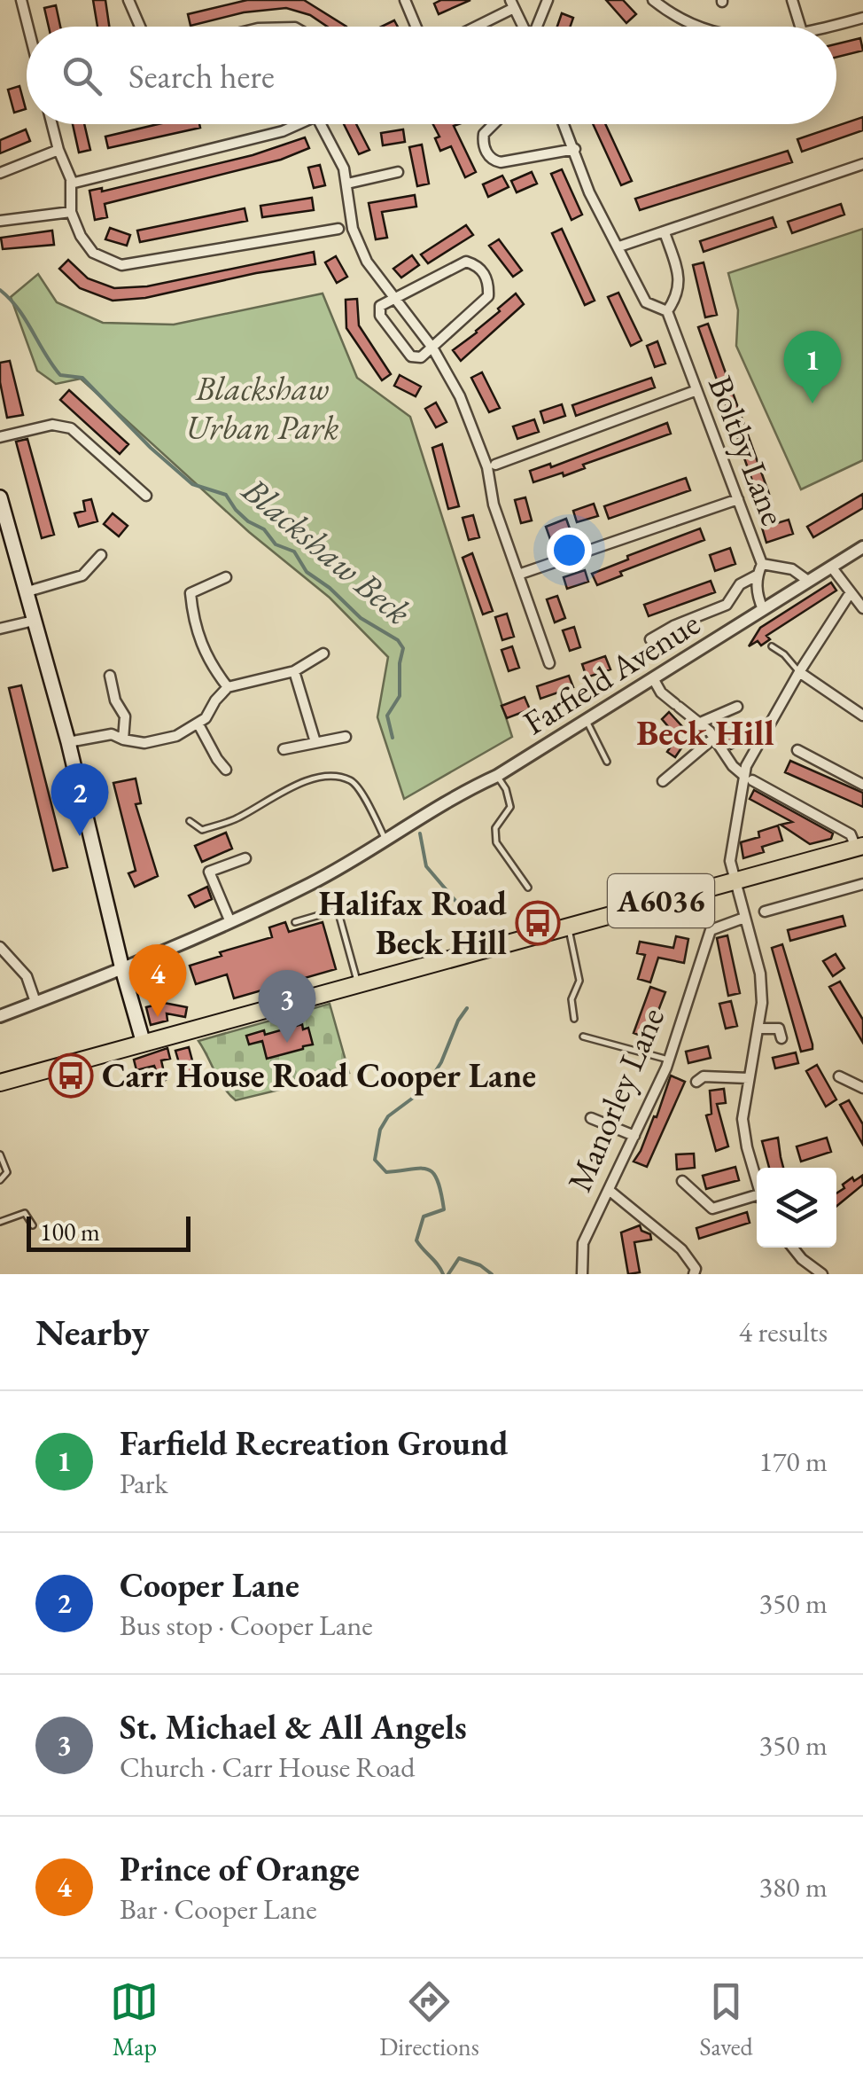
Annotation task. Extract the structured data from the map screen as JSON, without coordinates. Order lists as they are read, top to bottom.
{
  "streets": {
    "highway": ["A6036"],
    "street": ["Boltby Lane", "Farfield Avenue", "Manorley Lane"]
  },
  "crossings": [
    ["Boltby Lane", "Farfield Avenue"]
  ],
  "districts": ["Beck Hill"],
  "water": ["Blackshaw Beck"],
  "parks": ["Blackshaw Urban Park"],
  "places": {
    "bus stop": ["Halifax Road Beck Hill", "Carr House Road Cooper Lane"]
  },
  "scale_bar": "100 m",
  "page": {
    "search": "Search here",
    "pins": [
      "1",
      "2",
      "4",
      "3"
    ],
    "scale": "100 m",
    "heading": ["Nearby", "4 results"],
    "list": [
      {
        "mark": "1",
        "name": "Farfield Recreation Ground",
        "note": "Park",
        "value": "170 m"
      },
      {
        "mark": "2",
        "name": "Cooper Lane",
        "note": "Bus stop · Cooper Lane",
        "value": "350 m"
      },
      {
        "mark": "3",
        "name": "St. Michael & All Angels",
        "note": "Church · Carr House Road",
        "value": "350 m"
      },
      {
        "mark": "4",
        "name": "Prince of Orange",
        "note": "Bar · Cooper Lane",
        "value": "380 m"
      }
    ],
    "nav": ["Map", "Directions", "Saved"]
  }
}
